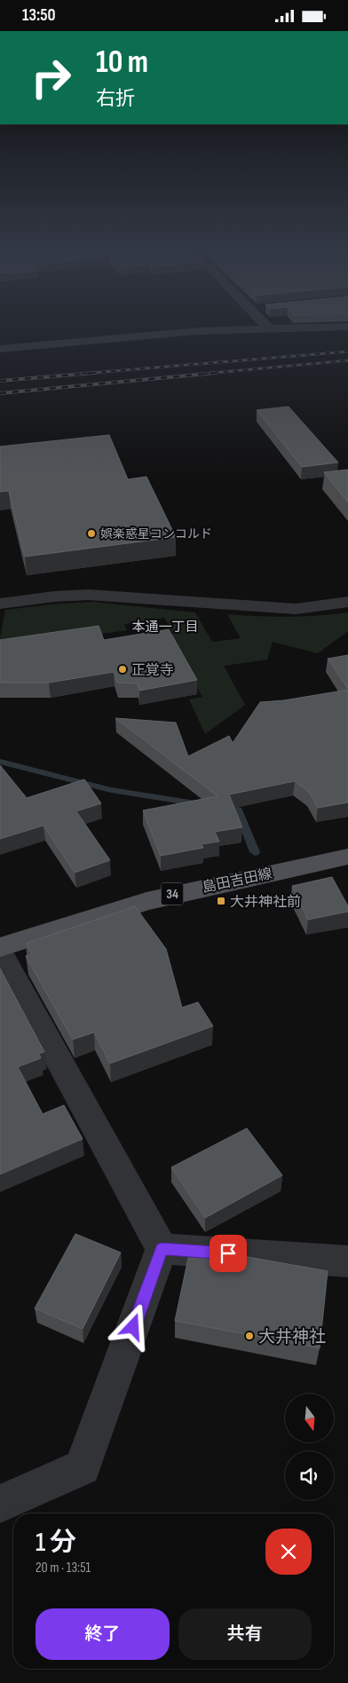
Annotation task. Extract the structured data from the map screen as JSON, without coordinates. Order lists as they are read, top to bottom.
{
  "streets": {
    "main road": ["島田吉田線", "34"]
  },
  "districts": ["本通一丁目"],
  "places": {
    "other": ["娯楽惑星コンコルド", "正覚寺", "大井神社"],
    "transit": ["大井神社前"]
  },
  "north": "bottom",
  "page": {
    "status": "13:50",
    "turn": ["10 m", "右折"],
    "heading": ["1 分", "20 m · 13:51"],
    "buttons": ["終了", "共有"]
  }
}
